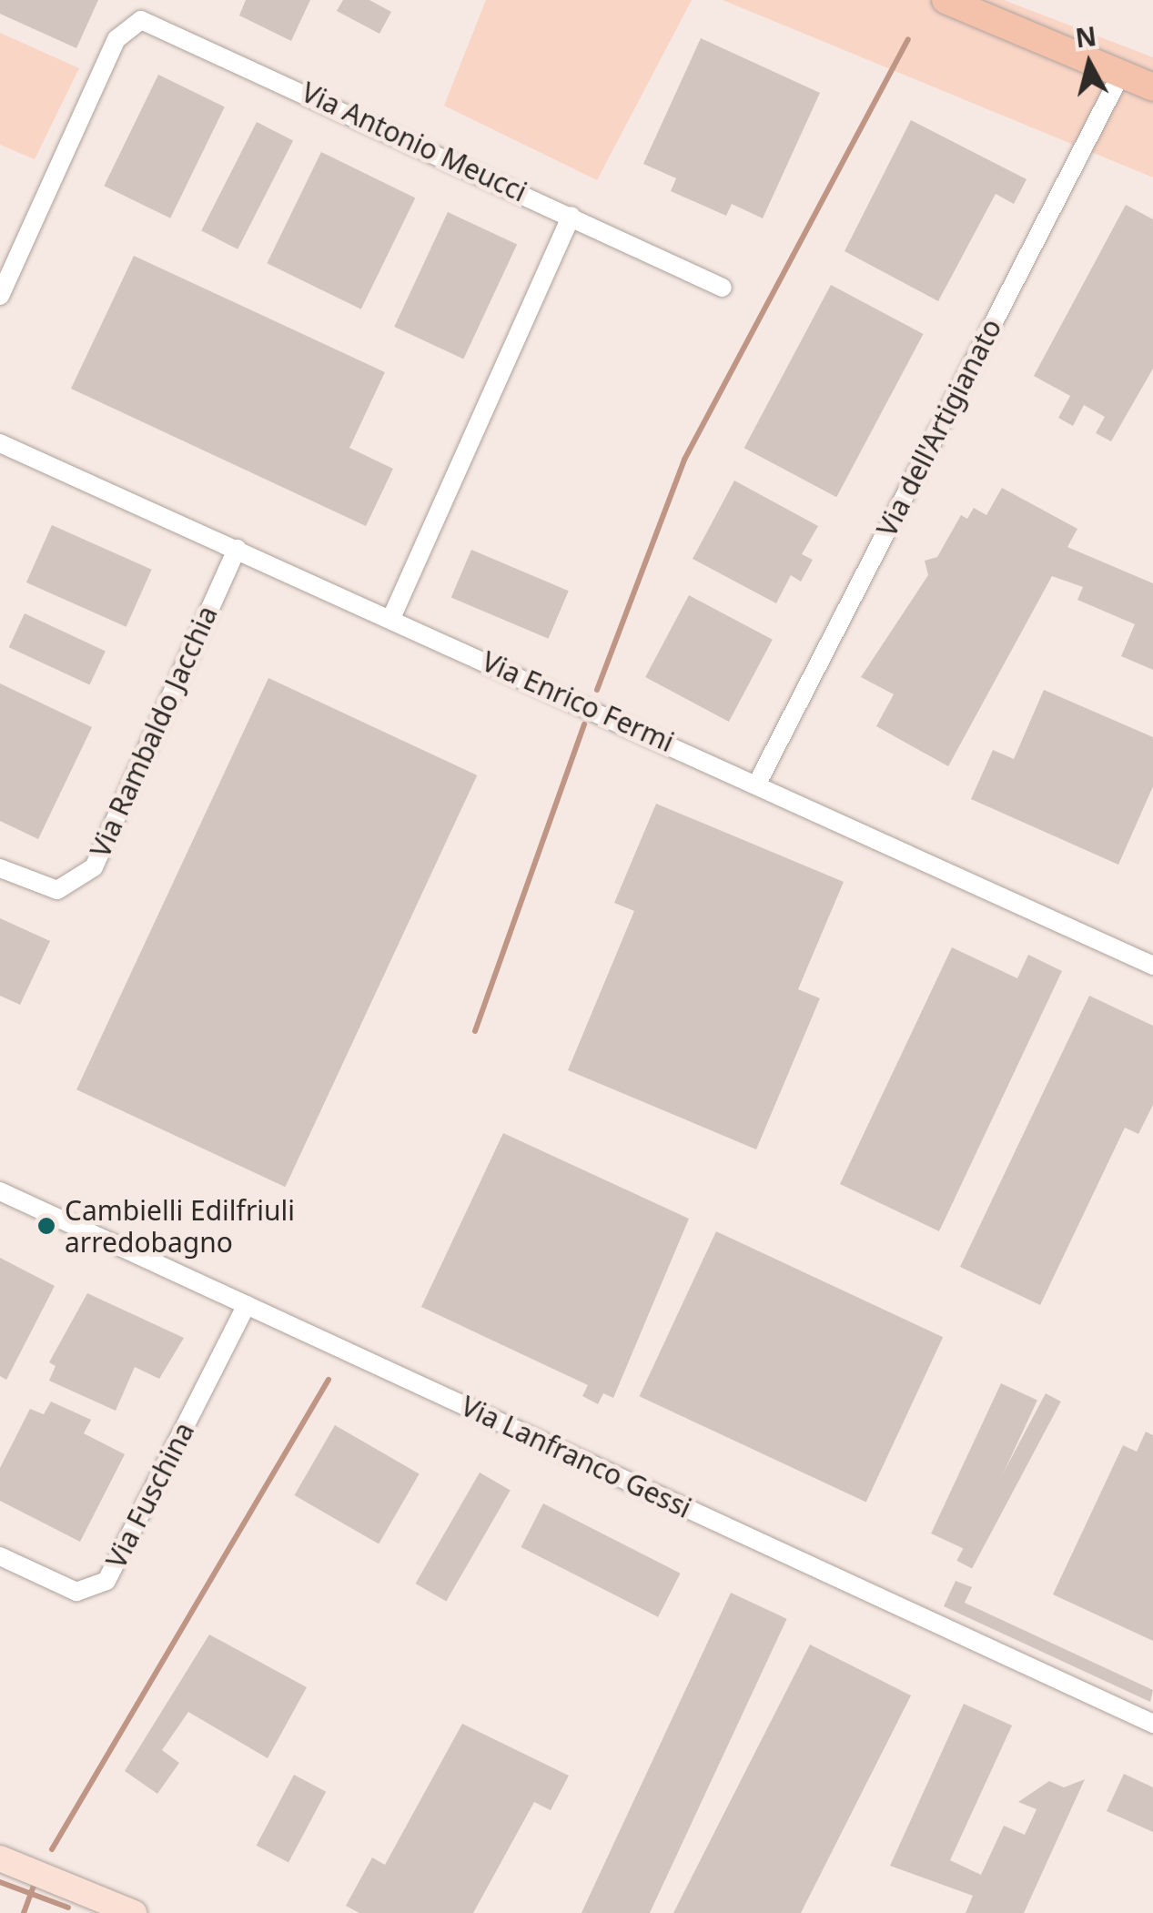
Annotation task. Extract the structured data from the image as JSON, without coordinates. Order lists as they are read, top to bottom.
{
  "streets": {
    "street": [
      "Via Antonio Meucci",
      "Via dell'Artigianato",
      "Via Enrico Fermi",
      "Via Rambaldo Jacchia",
      "Via Lanfranco Gessi",
      "Via Fuschina"
    ]
  },
  "crossings": [
    ["Via dell'Artigianato", "Via Enrico Fermi"],
    ["Via Enrico Fermi", "Via Rambaldo Jacchia"],
    ["Via Lanfranco Gessi", "Via Fuschina"]
  ],
  "places": ["Cambielli Edilfriuli arredobagno"],
  "north": "top"
}
